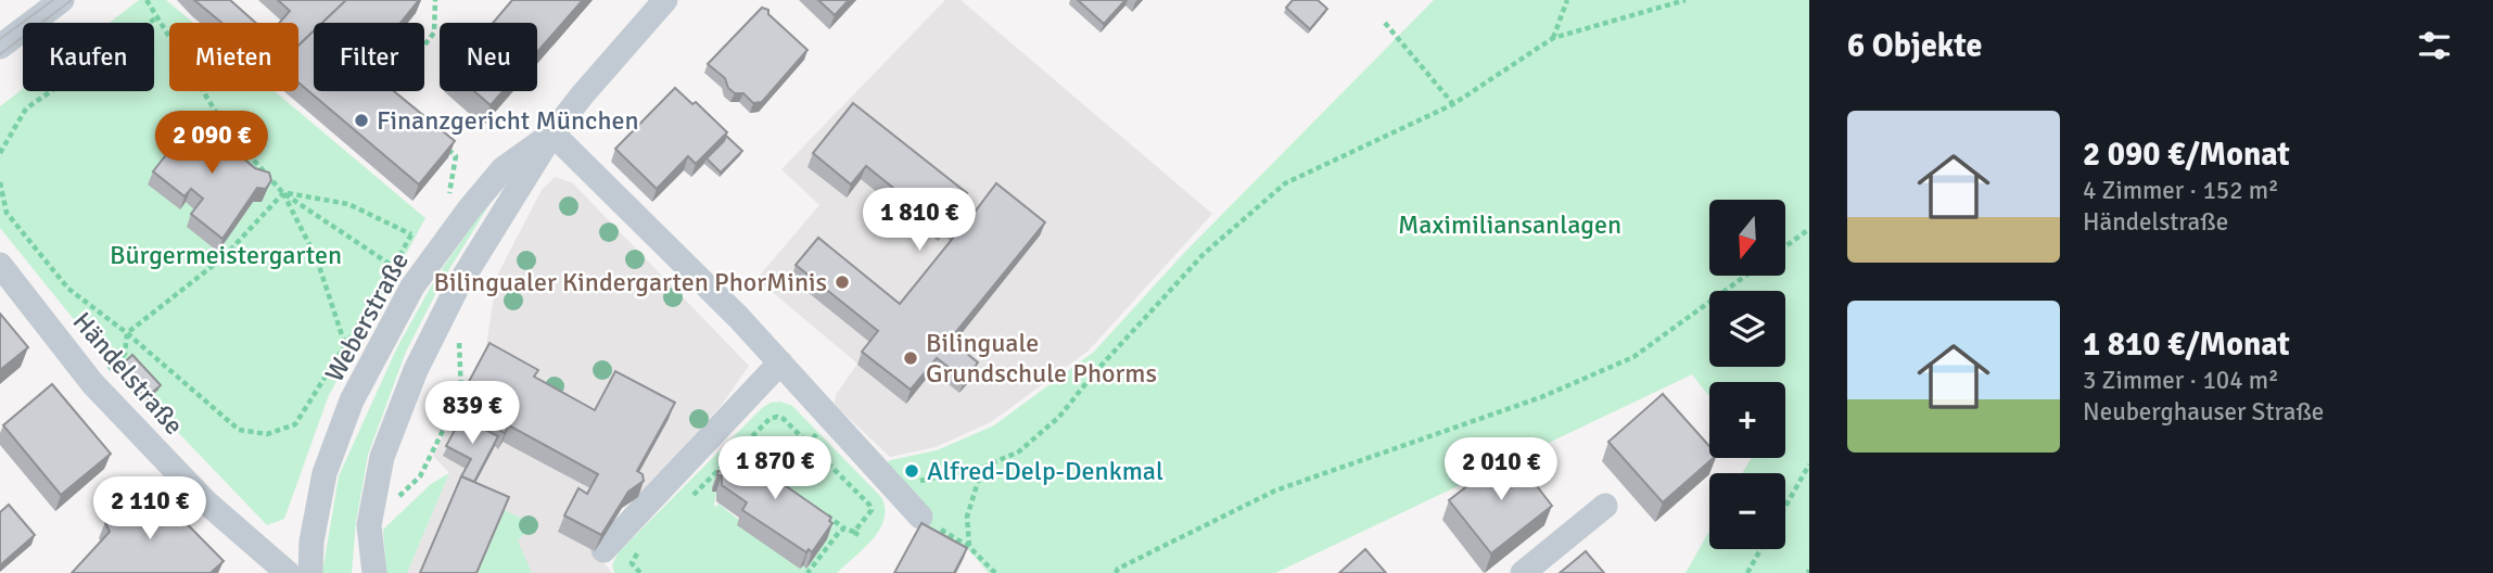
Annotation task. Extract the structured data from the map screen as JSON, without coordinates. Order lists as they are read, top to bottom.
{
  "streets": {
    "street": ["Weberstraße", "Händelstraße"]
  },
  "parks": ["Maximiliansanlagen", "Bürgermeistergarten"],
  "places": [
    "Finanzgericht München",
    "Bilingualer Kindergarten PhorMinis",
    "Bilinguale Grundschule Phorms",
    "Alfred-Delp-Denkmal"
  ],
  "north": "bottom",
  "page": {
    "heading": "6 Objekte",
    "chip": [
      "Kaufen",
      "Mieten",
      "Filter",
      "Neu"
    ],
    "list": [
      {
        "name": "2 090 €/Monat",
        "note": "4 Zimmer · 152 m² · Händelstraße"
      },
      {
        "name": "1 810 €/Monat",
        "note": "3 Zimmer · 104 m² · Neuberghauser Straße"
      }
    ],
    "price": [
      "2 090 €",
      "1 810 €",
      "839 €",
      "1 870 €",
      "2 010 €",
      "2 110 €"
    ],
    "map_buttons": ["+", "−"]
  }
}
